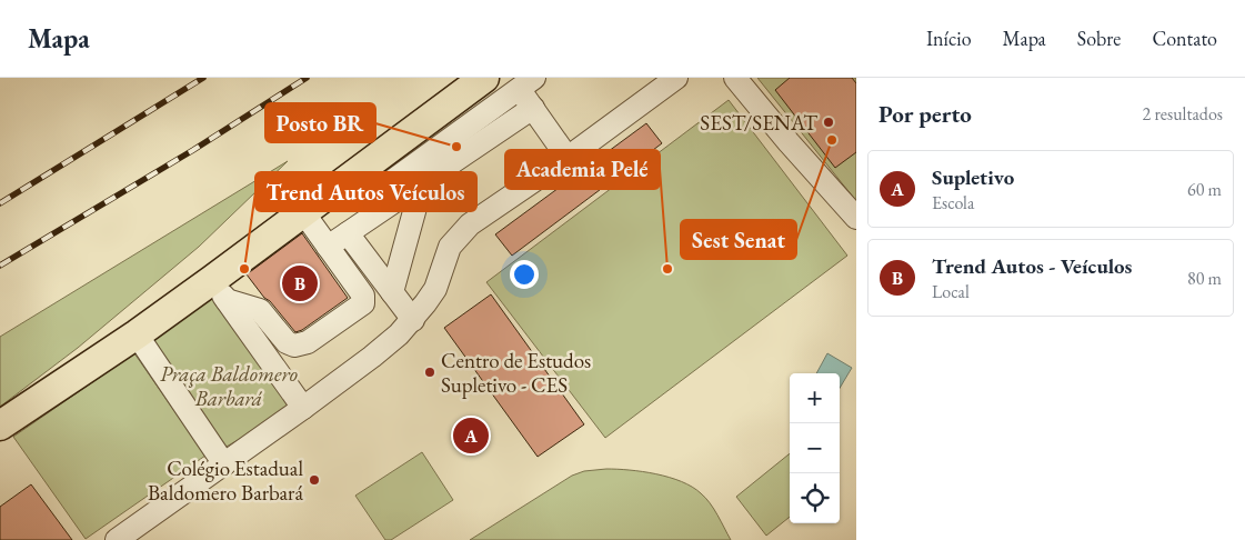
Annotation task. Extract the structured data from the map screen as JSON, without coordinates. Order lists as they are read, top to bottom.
{
  "parks": ["Praça Baldomero Barbará"],
  "places": [
    "SEST/SENAT",
    "Sest Senat",
    "Posto BR",
    "Trend Autos Veículos",
    "Academia Pelé",
    "Centro de Estudos Supletivo - CES",
    "Colégio Estadual Baldomero Barbará"
  ],
  "page": {
    "header": "Mapa",
    "nav": [
      "Início",
      "Mapa",
      "Sobre",
      "Contato"
    ],
    "heading": ["Por perto", "2 resultados"],
    "list": [
      {
        "mark": "A",
        "name": "Supletivo",
        "note": "Escola",
        "value": "60 m"
      },
      {
        "mark": "B",
        "name": "Trend Autos - Veículos",
        "note": "Local",
        "value": "80 m"
      }
    ],
    "pins": ["B", "A"],
    "map_buttons": ["+", "−"]
  }
}
